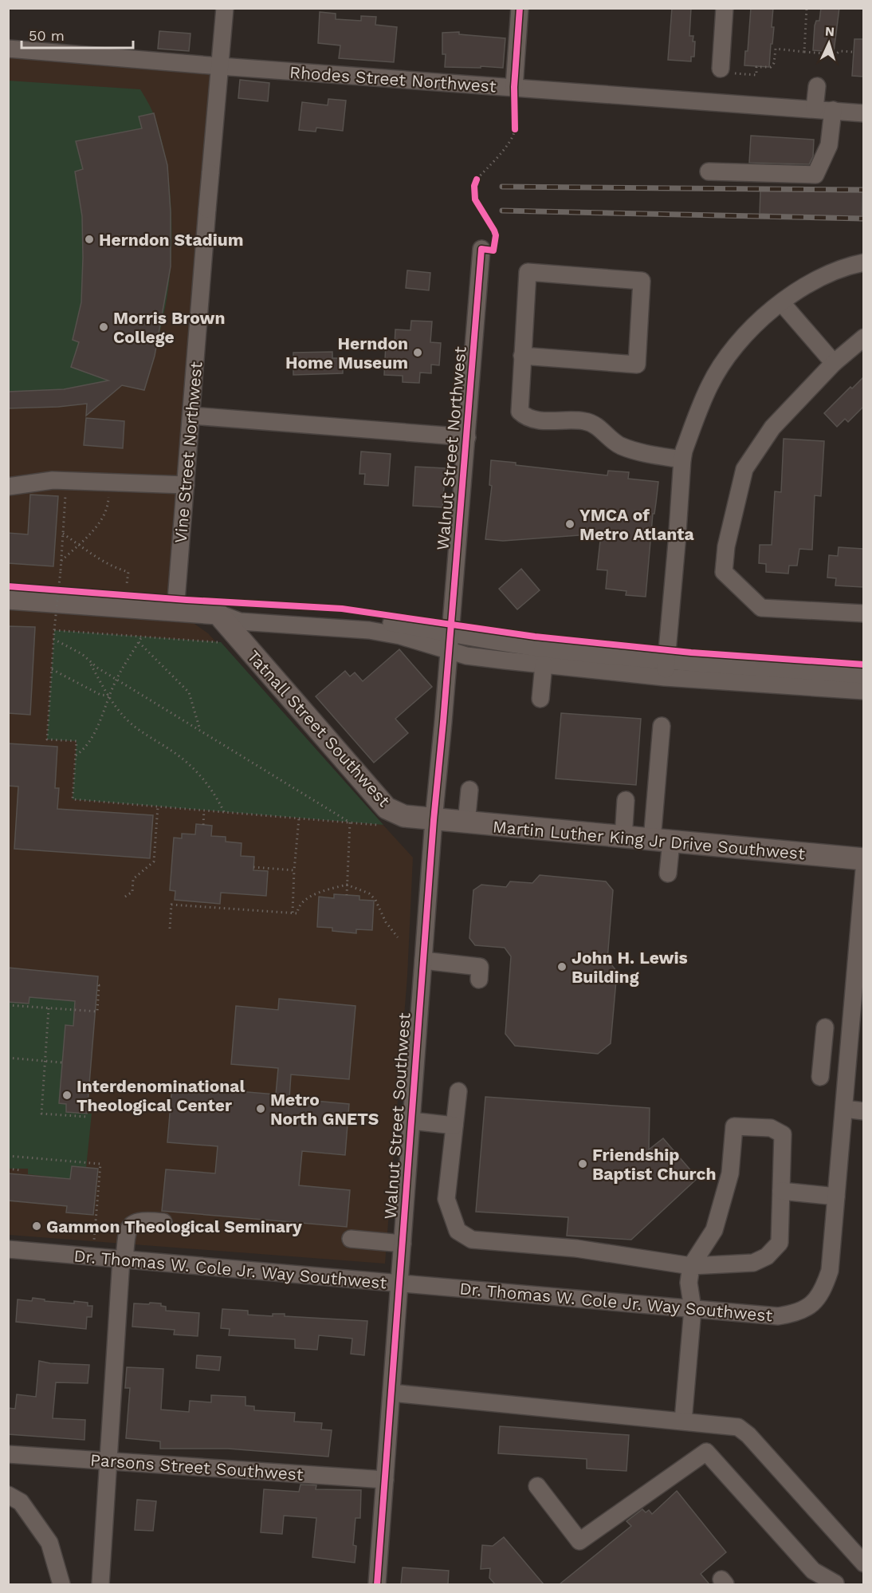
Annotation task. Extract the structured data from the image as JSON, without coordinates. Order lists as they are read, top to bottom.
{
  "streets": {
    "main road": ["Tatnall Street Southwest", "Martin Luther King Jr Drive Southwest"],
    "street": [
      "Rhodes Street Northwest",
      "Walnut Street Northwest",
      "Vine Street Northwest",
      "Walnut Street Southwest",
      "Dr. Thomas W. Cole Jr. Way Southwest",
      "Parsons Street Southwest"
    ]
  },
  "crossings": [
    ["Rhodes Street Northwest", "Vine Street Northwest"],
    ["Walnut Street Northwest", "Walnut Street Southwest"],
    ["Tatnall Street Southwest", "Martin Luther King Jr Drive Southwest"],
    ["Tatnall Street Southwest", "Walnut Street Southwest"],
    ["Martin Luther King Jr Drive Southwest", "Walnut Street Southwest"],
    ["Walnut Street Southwest", "Dr. Thomas W. Cole Jr. Way Southwest"],
    ["Walnut Street Southwest", "Parsons Street Southwest"]
  ],
  "places": [
    "Herndon Stadium",
    "Morris Brown College",
    "Herndon Home Museum",
    "YMCA of Metro Atlanta",
    "John H. Lewis Building",
    "Interdenominational Theological Center",
    "Metro North GNETS",
    "Friendship Baptist Church",
    "Gammon Theological Seminary"
  ],
  "scale_bar": "50 m",
  "north": "top"
}
